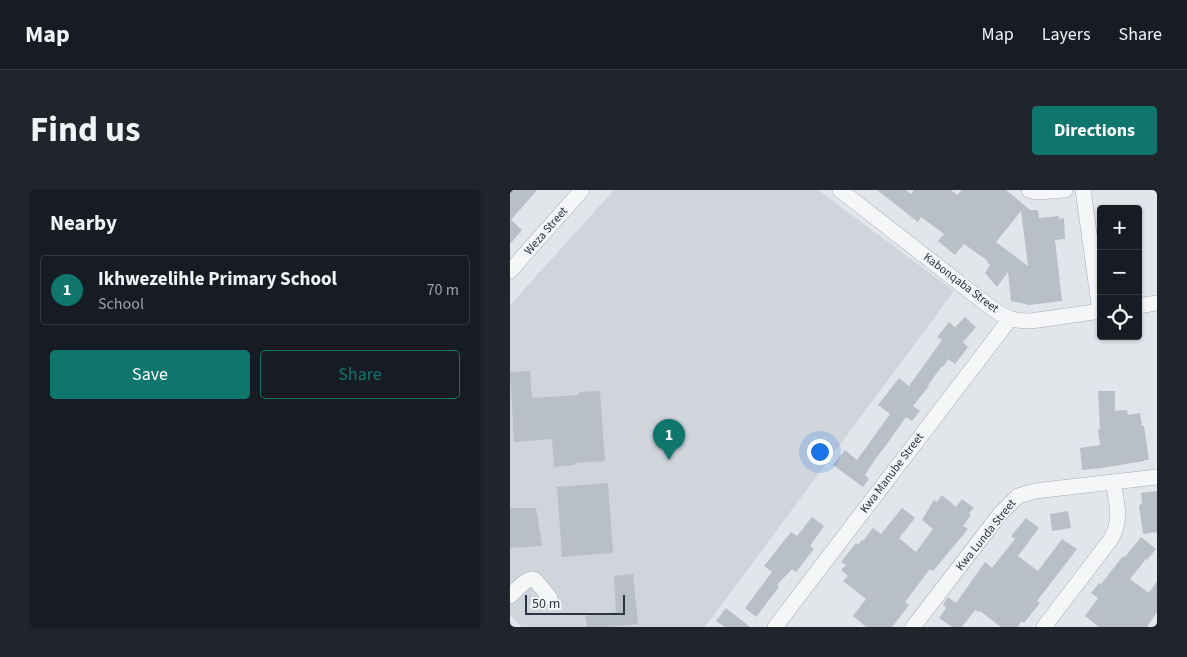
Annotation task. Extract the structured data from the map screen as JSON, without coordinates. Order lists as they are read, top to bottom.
{
  "streets": {
    "street": [
      "Weza Street",
      "Kabonqaba Street",
      "Kwa Manube Street",
      "Kwa Lunda Street"
    ]
  },
  "crossings": [
    ["Kabonqaba Street", "Kwa Manube Street"]
  ],
  "scale_bar": "50 m",
  "page": {
    "header": "Map",
    "nav": ["Map", "Layers", "Share"],
    "title": "Find us",
    "buttons": [
      "Directions",
      ["Save", "Share"]
    ],
    "heading": "Nearby",
    "map_buttons": ["+", "−"],
    "list": [
      {
        "mark": "1",
        "name": "Ikhwezelihle Primary School",
        "note": "School",
        "value": "70 m"
      }
    ],
    "pins": "1",
    "scale": "50 m"
  }
}
